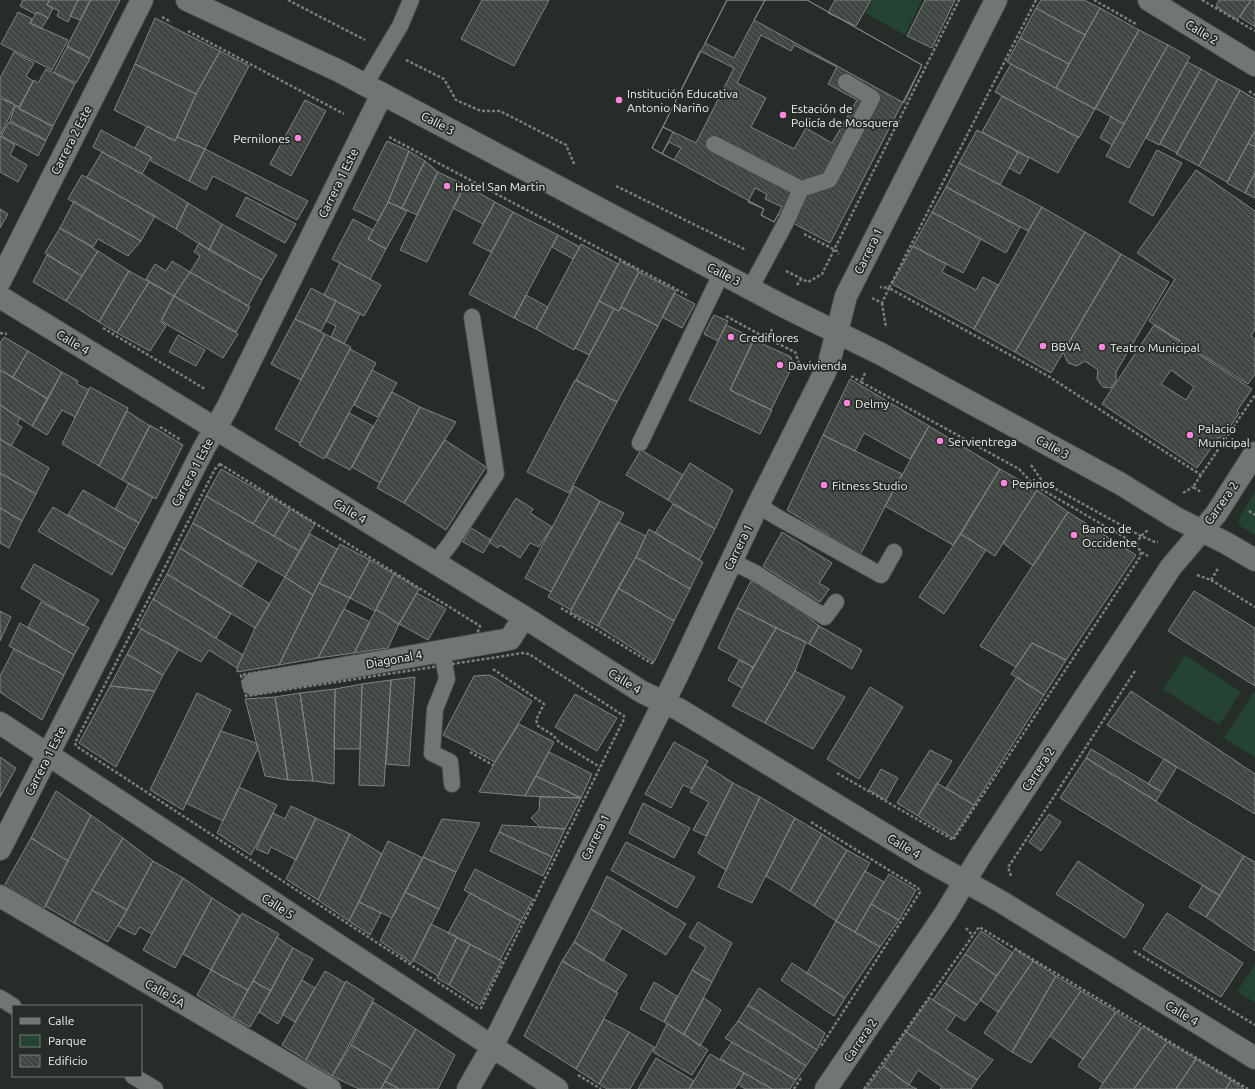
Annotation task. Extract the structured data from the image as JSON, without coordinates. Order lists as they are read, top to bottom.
{
  "streets": {
    "street": [
      "Calle 2",
      "Calle 3",
      "Carrera 2 Este",
      "Carrera 1 Este",
      "Carrera 1",
      "Calle 4",
      "Carrera 2",
      "Diagonal 4",
      "Calle 5",
      "Calle 5A"
    ]
  },
  "crossings": [
    ["Calle 3", "Carrera 1 Este"],
    ["Calle 3", "Carrera 1"],
    ["Calle 3", "Carrera 2"],
    ["Carrera 1 Este", "Calle 4"],
    ["Carrera 1 Este", "Calle 5"],
    ["Carrera 1", "Calle 4"],
    ["Carrera 1", "Calle 5"],
    ["Calle 4", "Carrera 2"],
    ["Calle 4", "Diagonal 4"]
  ],
  "places": [
    "Institución Educativa Antonio Nariño",
    "Estación de Policía de Mosquera",
    "Pernilones",
    "Hotel San Martin",
    "Crediflores",
    "BBVA",
    "Teatro Municipal",
    "Davivienda",
    "Delmy",
    "Palacio Municipal",
    "Servientrega",
    "Pepinos",
    "Fitness Studio",
    "Banco de Occidente"
  ],
  "legend": ["Calle", "Parque", "Edificio"]
}
